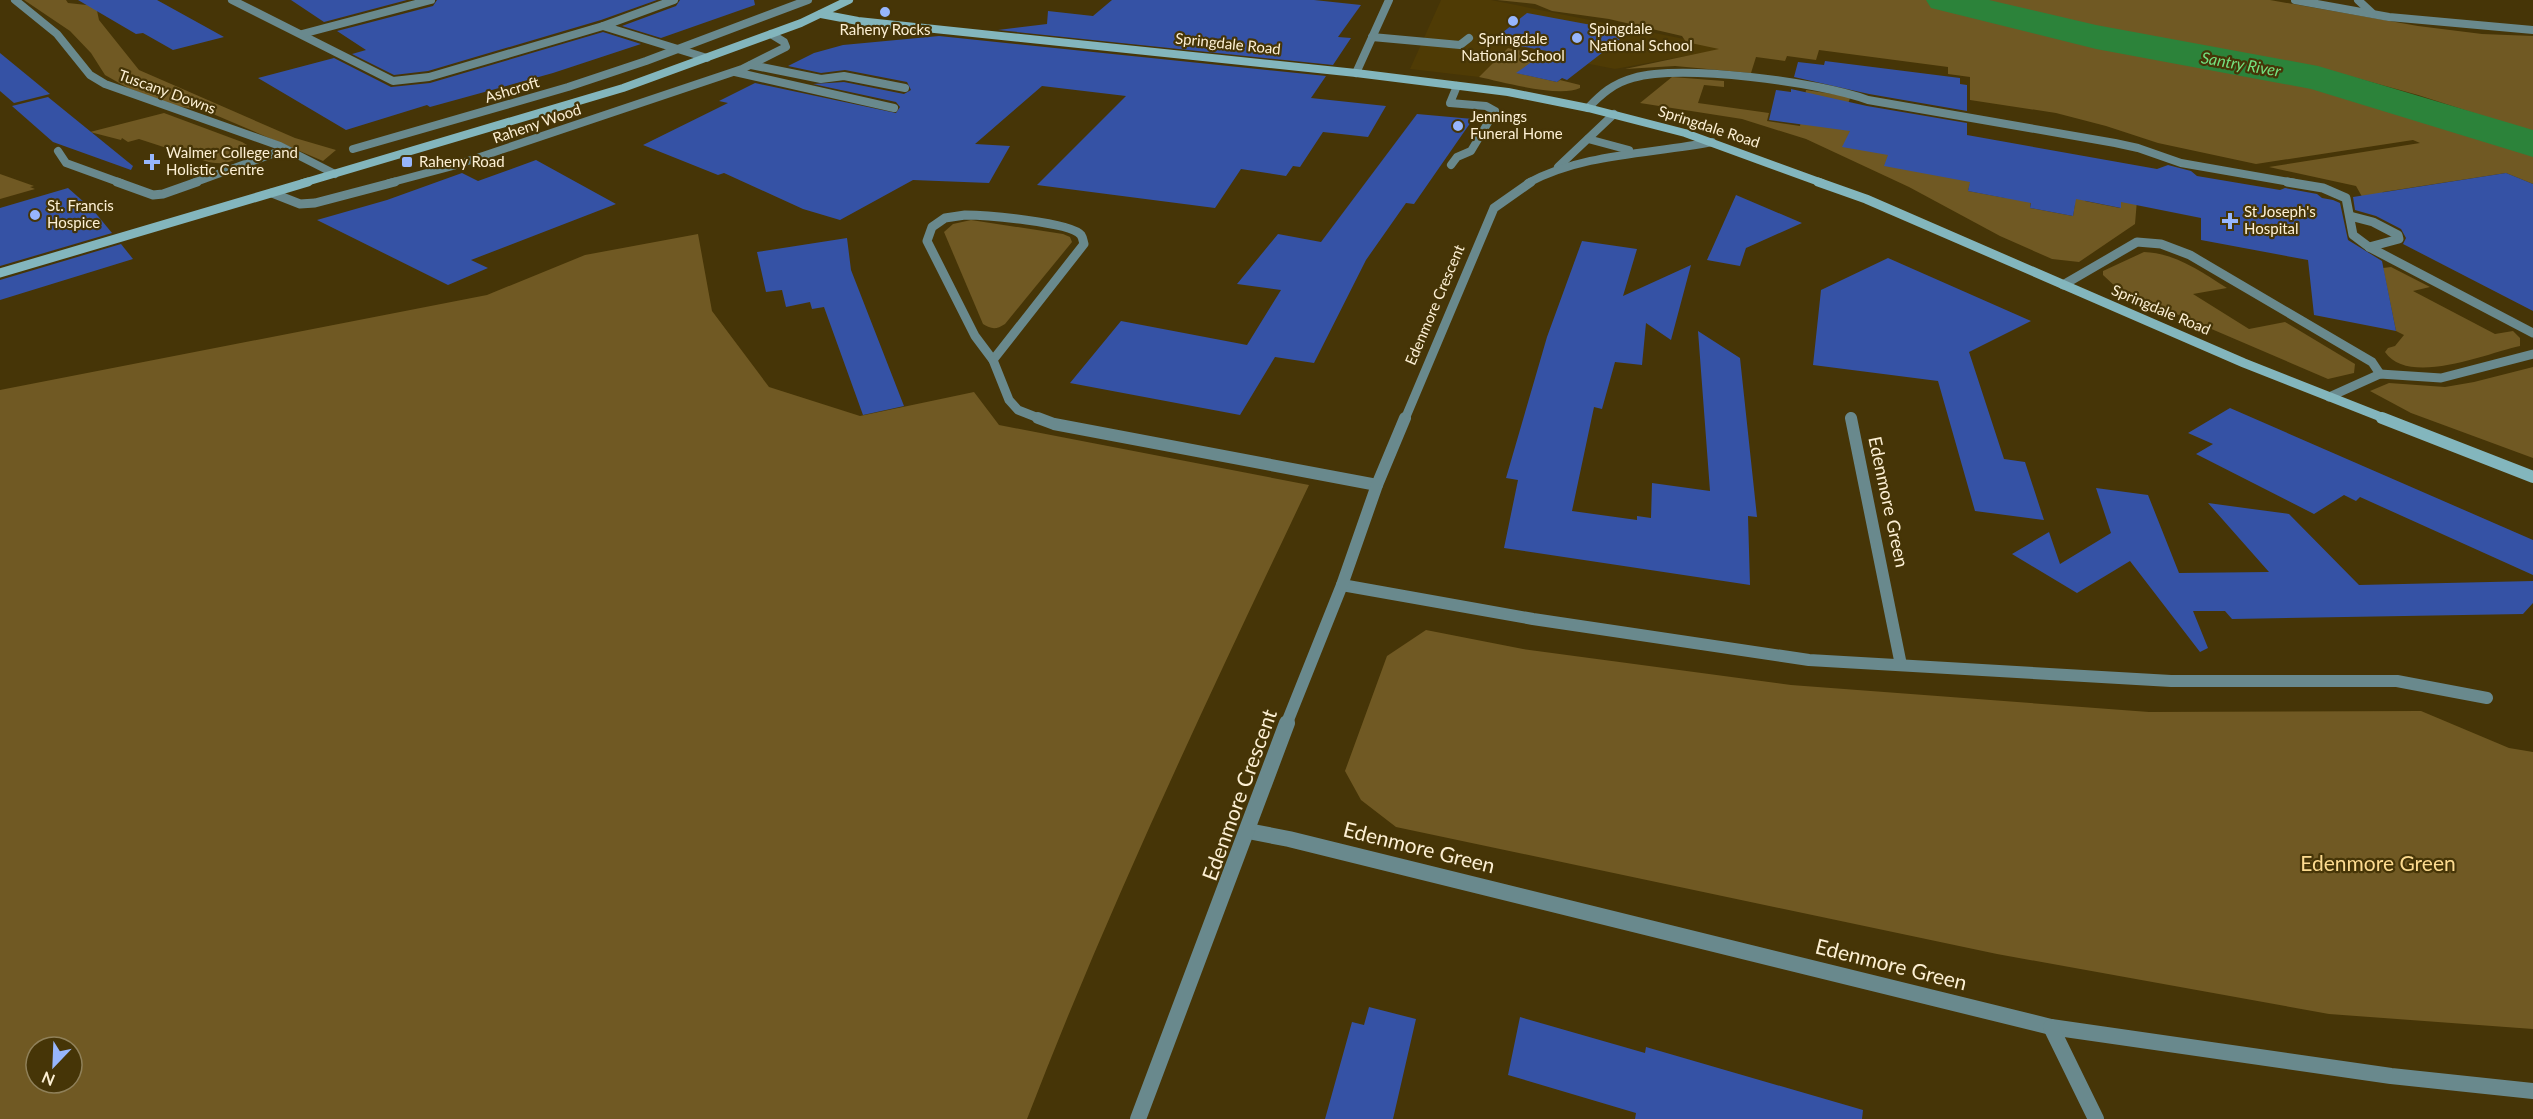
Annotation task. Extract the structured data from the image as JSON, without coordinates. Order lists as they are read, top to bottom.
{
  "streets": {
    "street": [
      "Springdale Road",
      "Ashcroft",
      "Tuscany Downs",
      "Raheny Wood",
      "Edenmore Crescent",
      "Edenmore Green"
    ]
  },
  "crossings": [
    ["Springdale Road", "Edenmore Crescent"],
    ["Edenmore Crescent", "Edenmore Green"]
  ],
  "water": ["Santry River"],
  "parks": ["Edenmore Green"],
  "places": {
    "other": [
      "Raheny Rocks",
      "Springdale National School",
      "Spingdale National School",
      "Jennings Funeral Home",
      "St. Francis Hospice"
    ],
    "health": ["Walmer College and Holistic Centre", "St Joseph's Hospital"],
    "transit": ["Raheny Road"]
  },
  "north": "bottom left"
}
